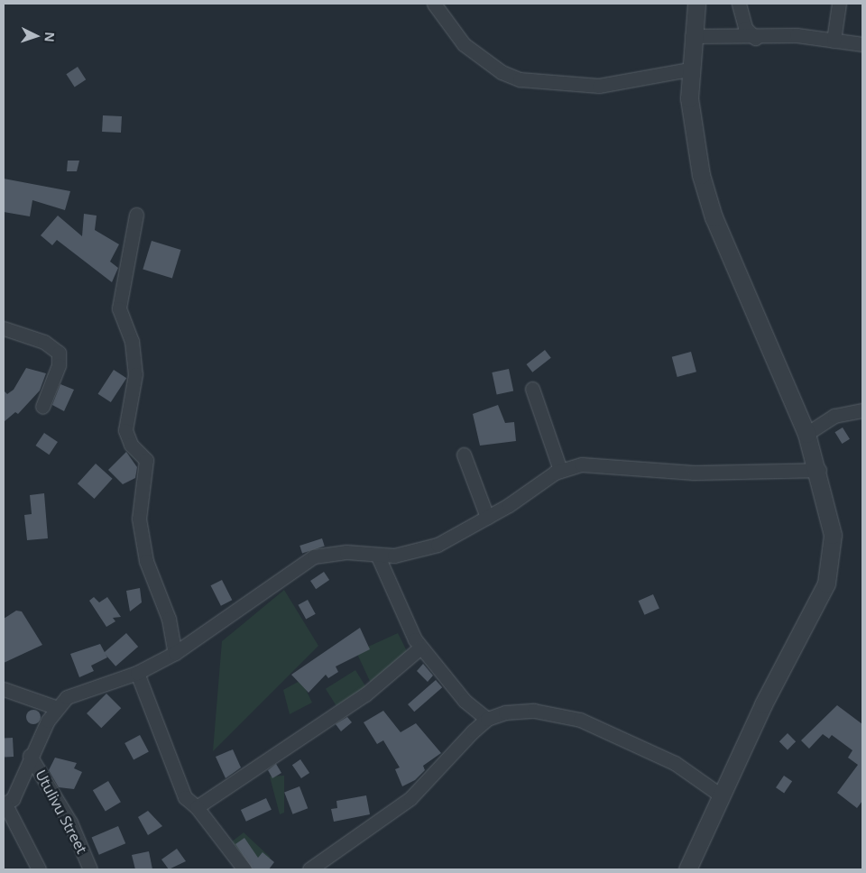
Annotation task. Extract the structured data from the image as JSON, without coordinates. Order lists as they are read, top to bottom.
{
  "streets": {
    "street": ["Utulivu Street"]
  },
  "north": "right"
}
